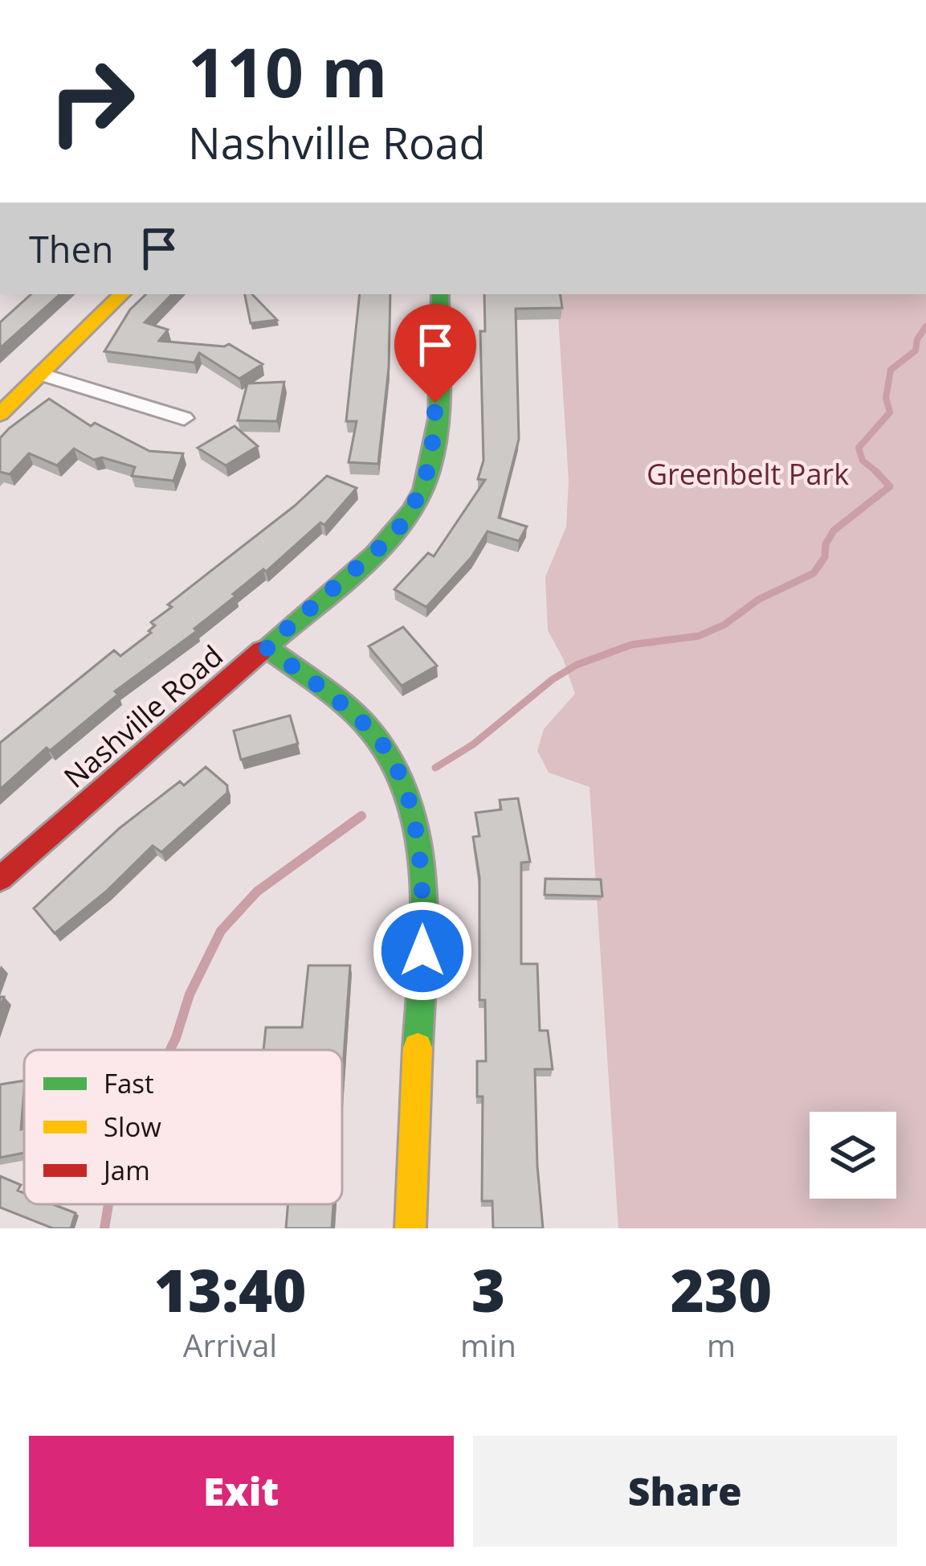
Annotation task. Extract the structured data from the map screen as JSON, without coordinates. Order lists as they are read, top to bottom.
{
  "streets": {
    "street": ["Nashville Road"]
  },
  "parks": ["Greenbelt Park"],
  "legend": ["Fast", "Slow", "Jam"],
  "page": {
    "turn": ["110 m", "Nashville Road"],
    "then": "Then",
    "eta": [
      "13:40",
      "Arrival",
      "3",
      "min",
      "230",
      "m"
    ],
    "buttons": ["Exit", "Share"]
  }
}
